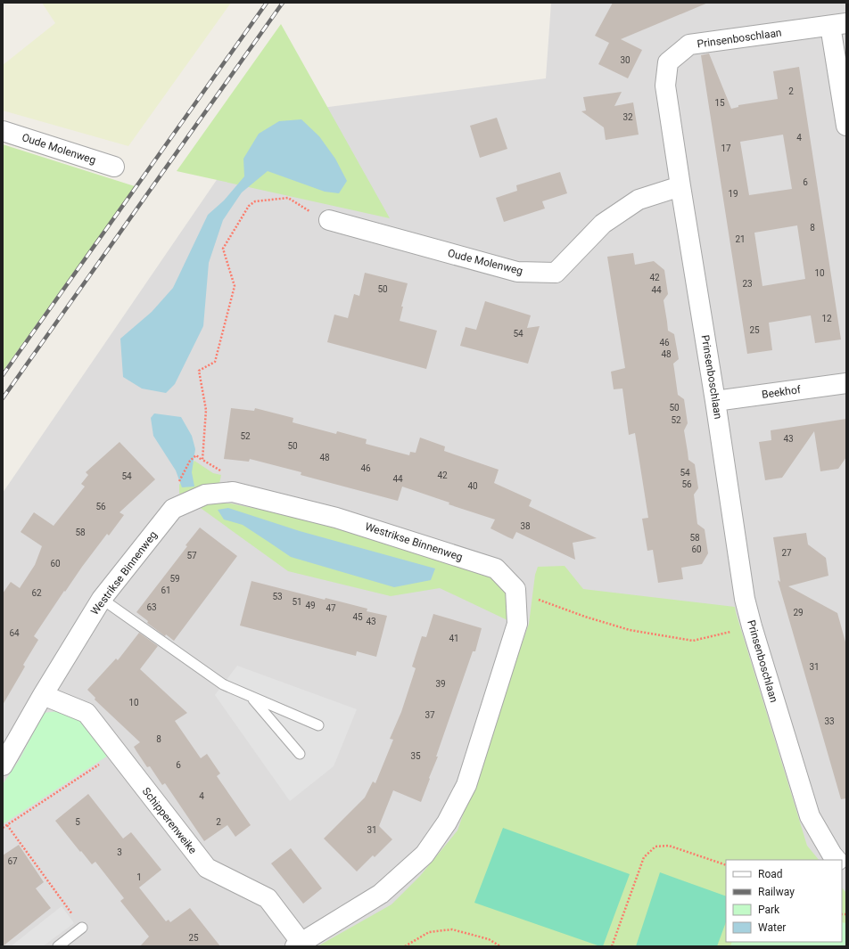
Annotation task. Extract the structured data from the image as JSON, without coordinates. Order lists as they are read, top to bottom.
{
  "streets": {
    "street": [
      "Prinsenboschlaan",
      "Oude Molenweg",
      "Beekhof",
      "Westrikse Binnenweg",
      "Schipperenweike"
    ]
  },
  "crossings": [
    ["Prinsenboschlaan", "Oude Molenweg"],
    ["Prinsenboschlaan", "Beekhof"],
    ["Westrikse Binnenweg", "Schipperenweike"]
  ],
  "house_numbers": [
    "30",
    "2",
    "15",
    "32",
    "4",
    "17",
    "6",
    "19",
    "8",
    "21",
    "10",
    "42",
    "23",
    "50",
    "44",
    "12",
    "25",
    "54",
    "46",
    "48",
    "50",
    "52",
    "52",
    "43",
    "50",
    "48",
    "46",
    "54",
    "42",
    "54",
    "44",
    "56",
    "40",
    "56",
    "38",
    "58",
    "58",
    "60",
    "27",
    "57",
    "60",
    "59",
    "61",
    "62",
    "53",
    "51",
    "49",
    "63",
    "47",
    "29",
    "45",
    "43",
    "64",
    "41",
    "31",
    "39",
    "10",
    "37",
    "33",
    "8",
    "35",
    "6",
    "4",
    "5",
    "2",
    "31",
    "3",
    "67",
    "1",
    "25"
  ],
  "legend": [
    "Road",
    "Railway",
    "Park",
    "Water"
  ]
}
